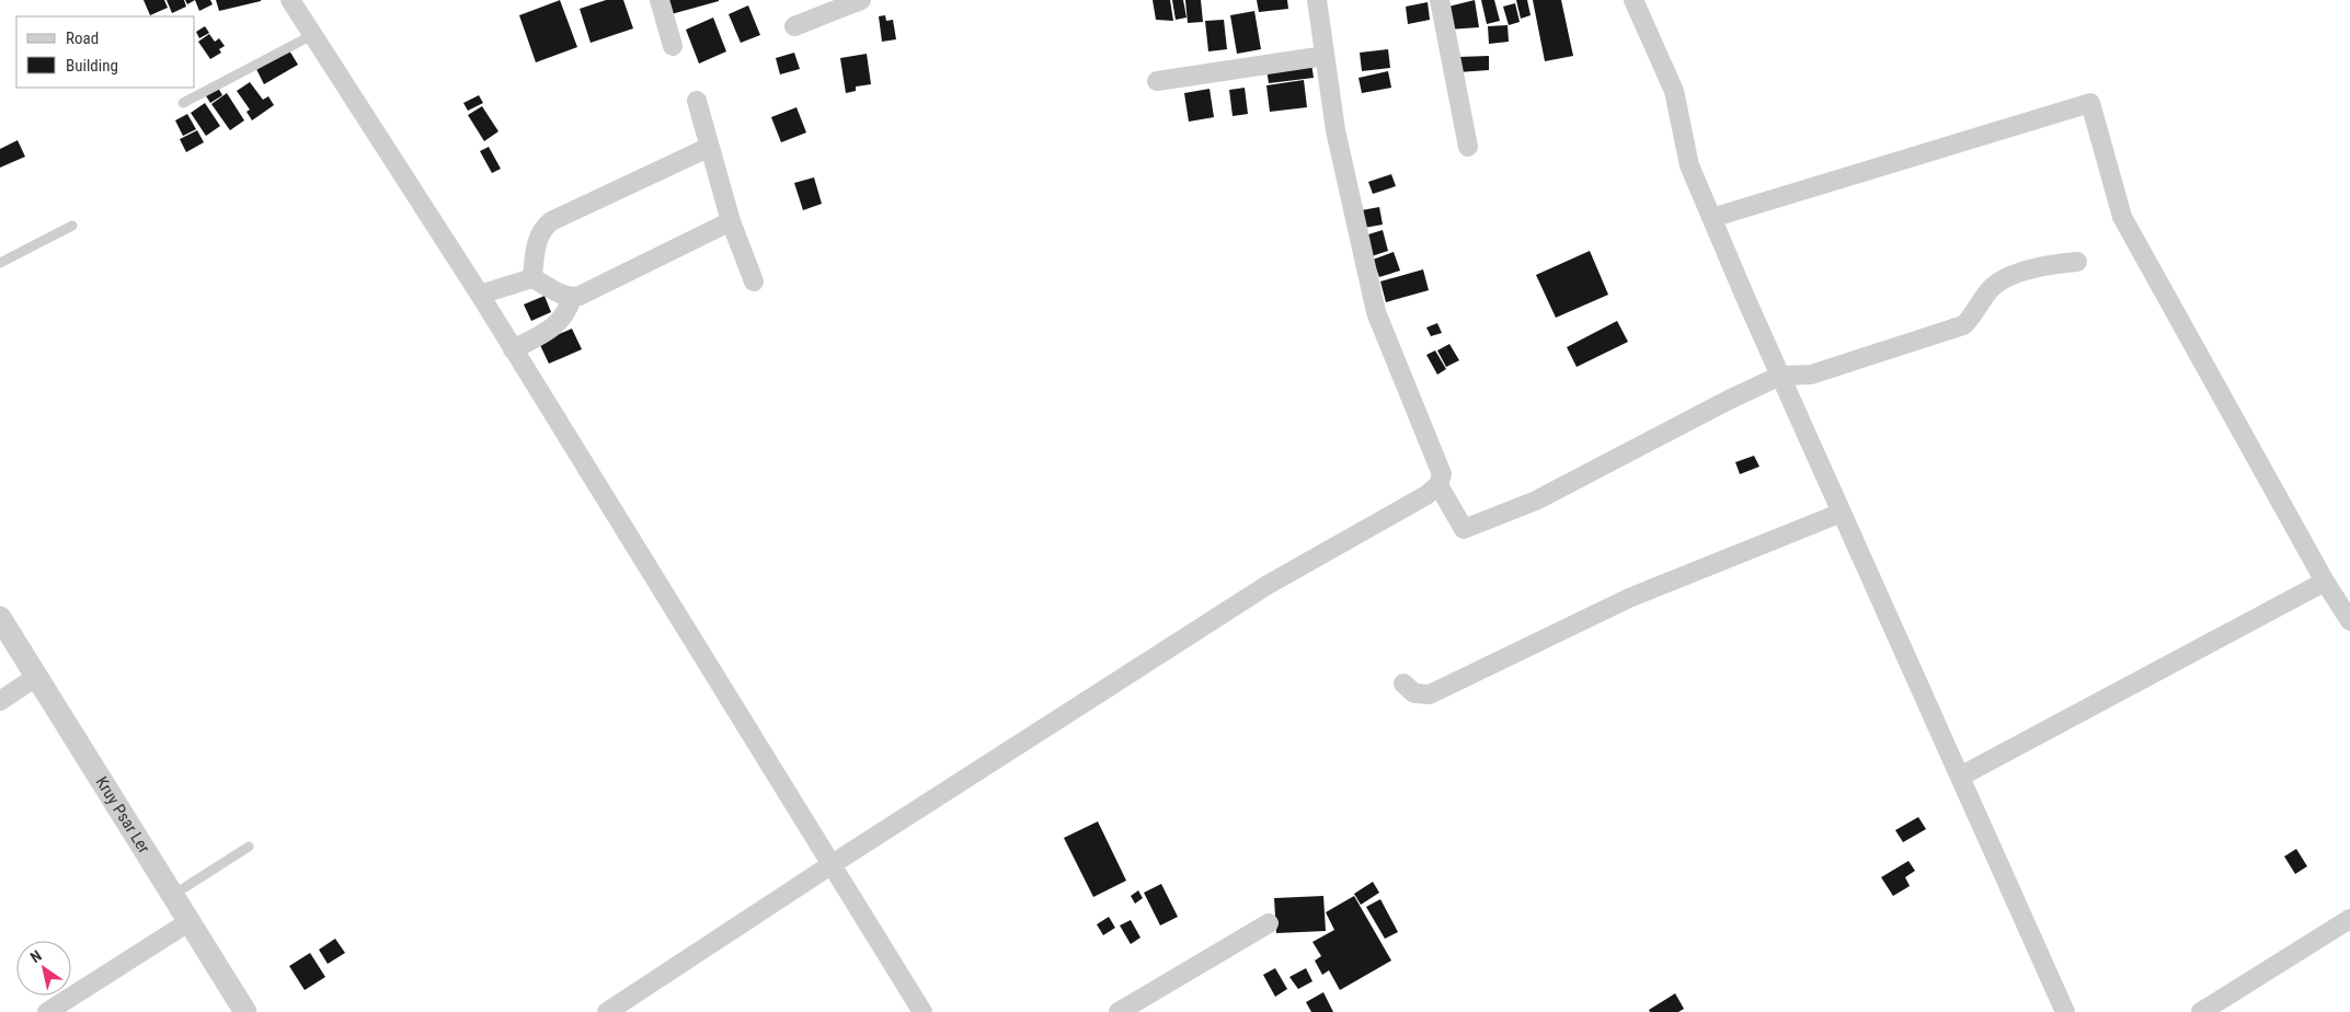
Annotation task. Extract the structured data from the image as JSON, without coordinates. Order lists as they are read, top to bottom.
{
  "streets": {
    "street": ["Kruy Psar Ler"]
  },
  "legend": ["Road", "Building"],
  "north": "top left"
}
